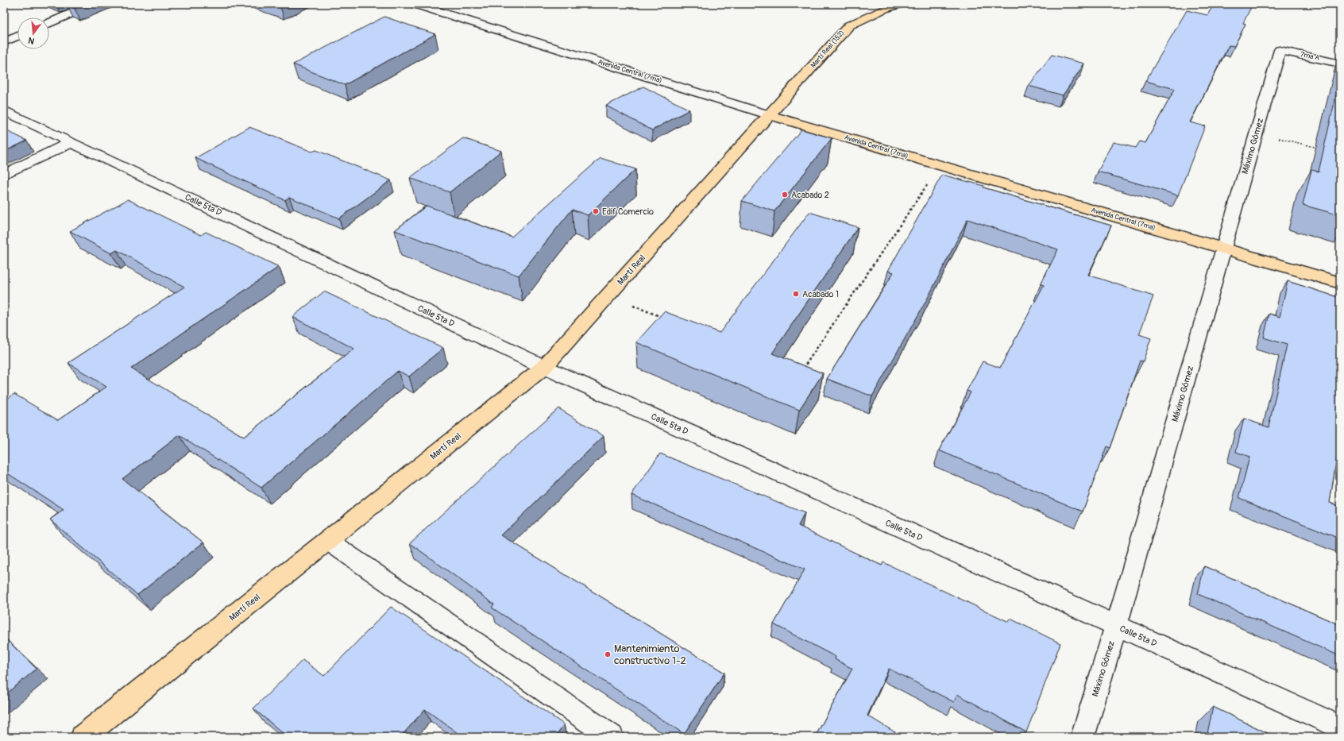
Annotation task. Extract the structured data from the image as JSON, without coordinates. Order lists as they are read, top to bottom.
{
  "streets": {
    "main road": ["Martí Real (152)", "Avenida Central (7ma)", "Martí Real"],
    "street": ["7ma A", "Máximo Gómez", "Calle 5ta D"]
  },
  "crossings": [
    ["Martí Real (152)", "Avenida Central (7ma)"],
    ["Martí Real (152)", "Martí Real"],
    ["7ma A", "Máximo Gómez"],
    ["Avenida Central (7ma)", "Máximo Gómez"],
    ["Avenida Central (7ma)", "Martí Real"],
    ["Máximo Gómez", "Calle 5ta D"],
    ["Calle 5ta D", "Martí Real"]
  ],
  "places": [
    "Acabado 2",
    "Edif Comercio",
    "Acabado 1",
    "Mantenimiento constructivo 1-2"
  ],
  "north": "bottom"
}
